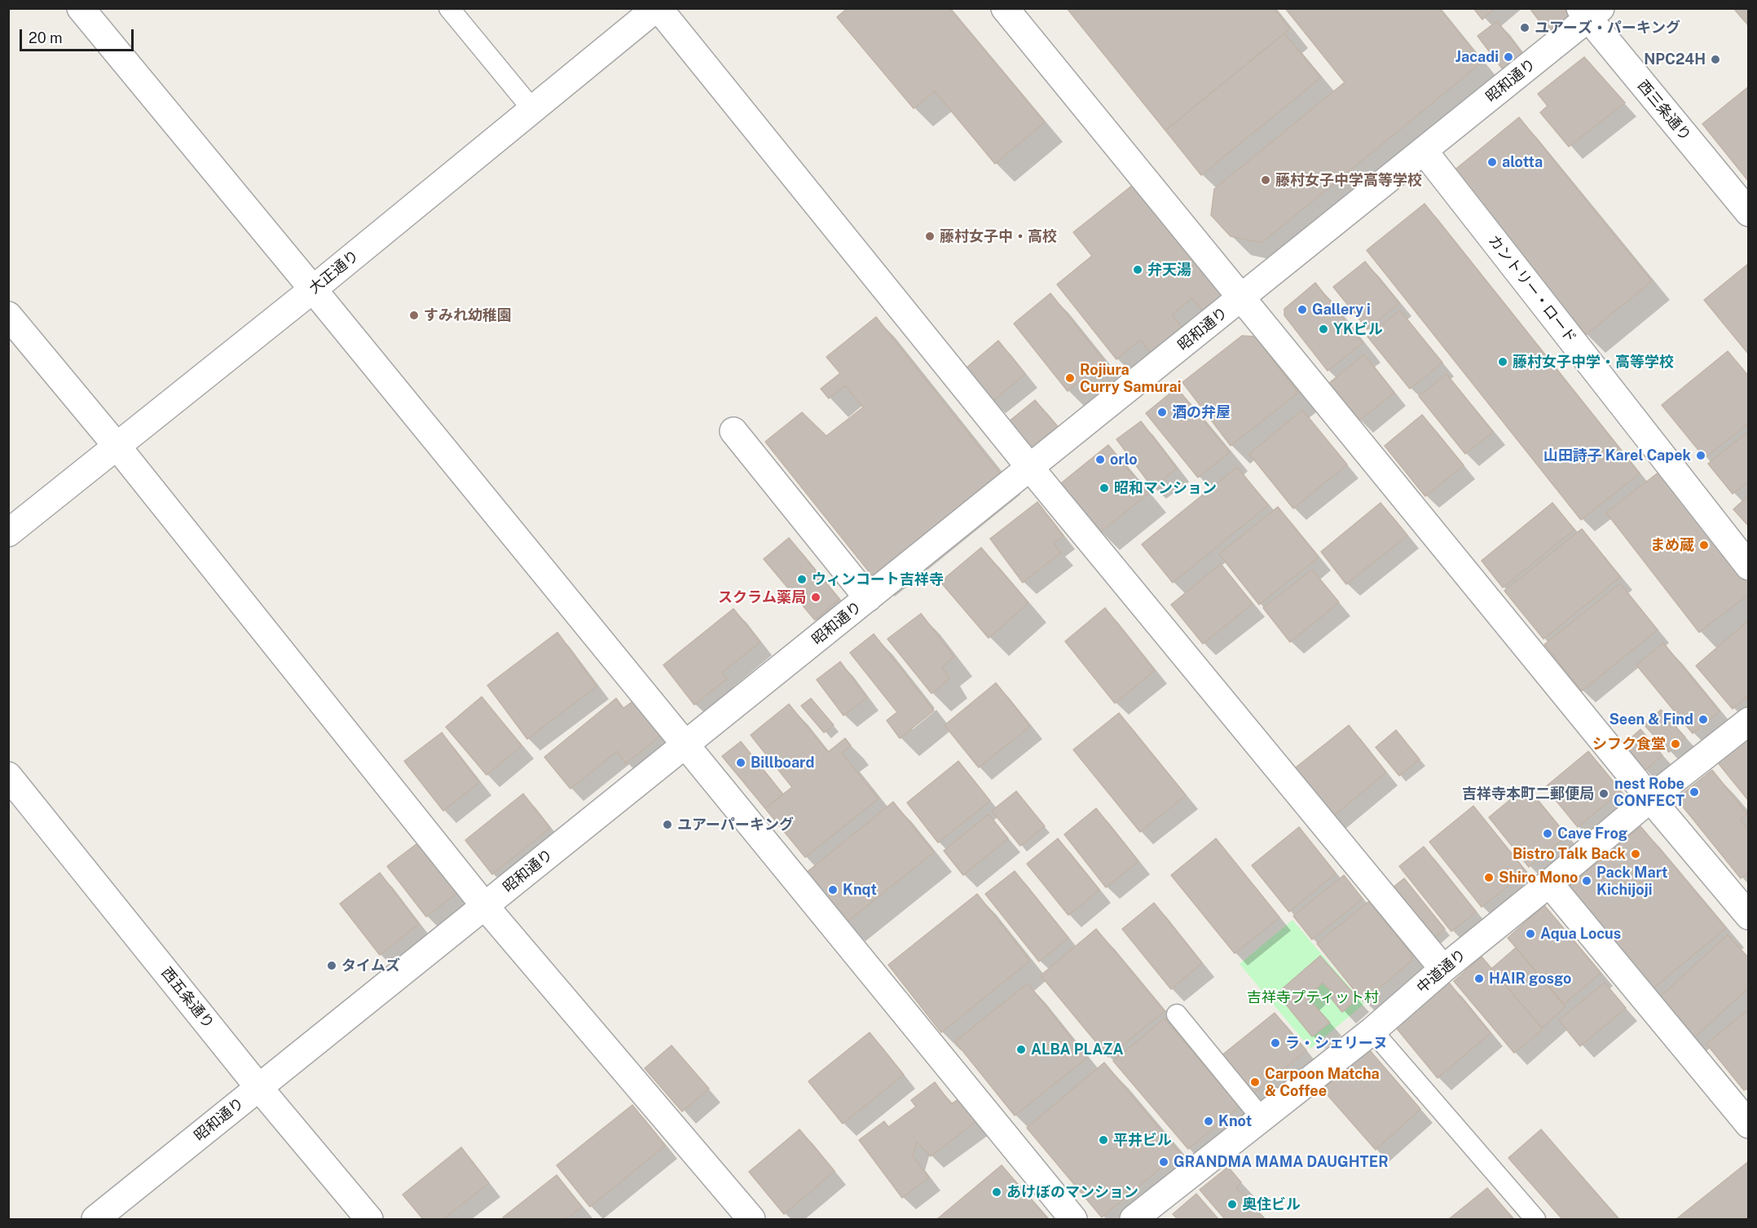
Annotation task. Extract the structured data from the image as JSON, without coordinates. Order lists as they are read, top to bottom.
{
  "streets": {
    "street": [
      "昭和通り",
      "西三条通り",
      "大正通り",
      "カントリー・ロード",
      "中道通り",
      "西五条通り"
    ]
  },
  "crossings": [
    ["昭和通り", "西三条通り"],
    ["昭和通り", "カントリー・ロード"],
    ["昭和通り", "西五条通り"]
  ],
  "parks": ["吉祥寺プティット村"],
  "places": [
    "ユアーズ・パーキング",
    "Jacadi",
    "NPC24H",
    "alotta",
    "藤村女子中学高等学校",
    "藤村女子中・高校",
    "弁天湯",
    "Gallery i",
    "すみれ幼稚園",
    "YKビル",
    "藤村女子中学・高等学校",
    "Rojiura Curry Samurai",
    "酒の弁屋",
    "山田詩子 Karel Capek",
    "orlo",
    "昭和マンション",
    "まめ蔵",
    "ウィンコート吉祥寺",
    "スクラム薬局",
    "Seen & Find",
    "シフク食堂",
    "Billboard",
    "nest Robe CONFECT",
    "吉祥寺本町二郵便局",
    "ユアーパーキング",
    "Cave Frog",
    "Bistro Talk Back",
    "Shiro Mono",
    "Pack Mart Kichijoji",
    "Knqt",
    "Aqua Locus",
    "タイムズ",
    "HAIR gosgo",
    "ラ・シェリーヌ",
    "ALBA PLAZA",
    "Carpoon Matcha & Coffee",
    "Knot",
    "平井ビル",
    "GRANDMA MAMA DAUGHTER",
    "あけぼのマンション",
    "奥住ビル"
  ],
  "scale_bar": "20 m"
}
